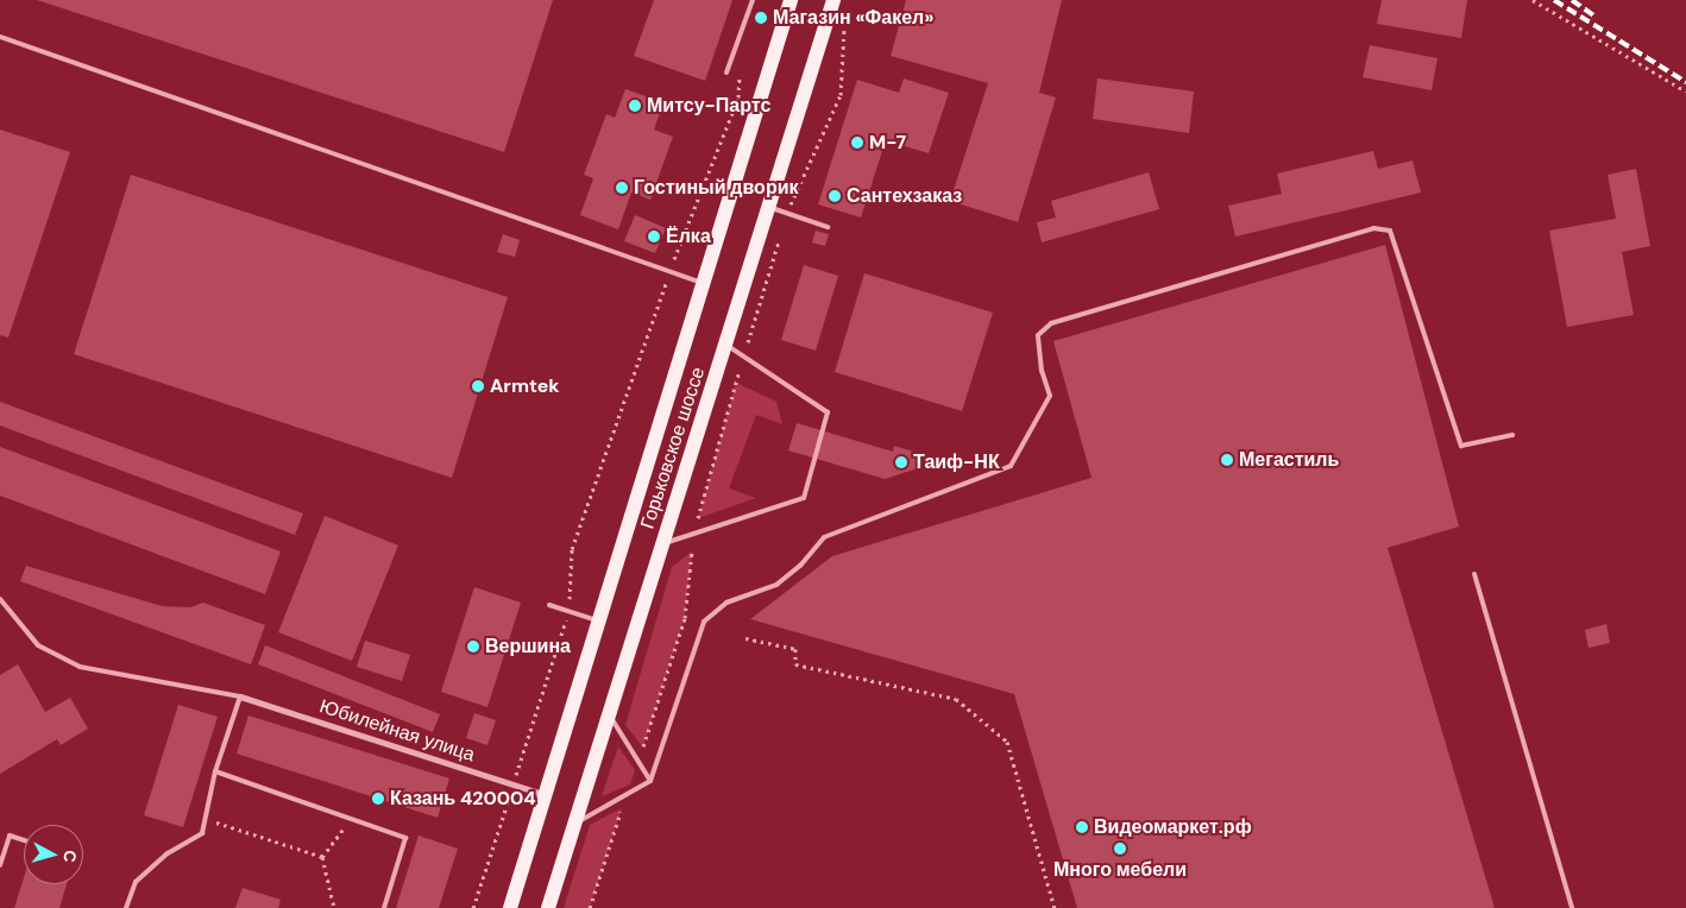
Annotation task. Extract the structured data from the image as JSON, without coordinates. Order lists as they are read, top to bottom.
{
  "streets": {
    "main road": ["Горьковское шоссе"],
    "street": ["Юбилейная улица"]
  },
  "crossings": [
    ["Горьковское шоссе", "Юбилейная улица"]
  ],
  "places": [
    "Магазин «Факел»",
    "Митсу-Партс",
    "M-7",
    "Гостиный дворик",
    "Сантехзаказ",
    "Ёлка",
    "Armtek",
    "Мегастиль",
    "Таиф-НК",
    "Вершина",
    "Казань 420004",
    "Видеомаркет.рф",
    "Много мебели"
  ],
  "north": "right"
}
